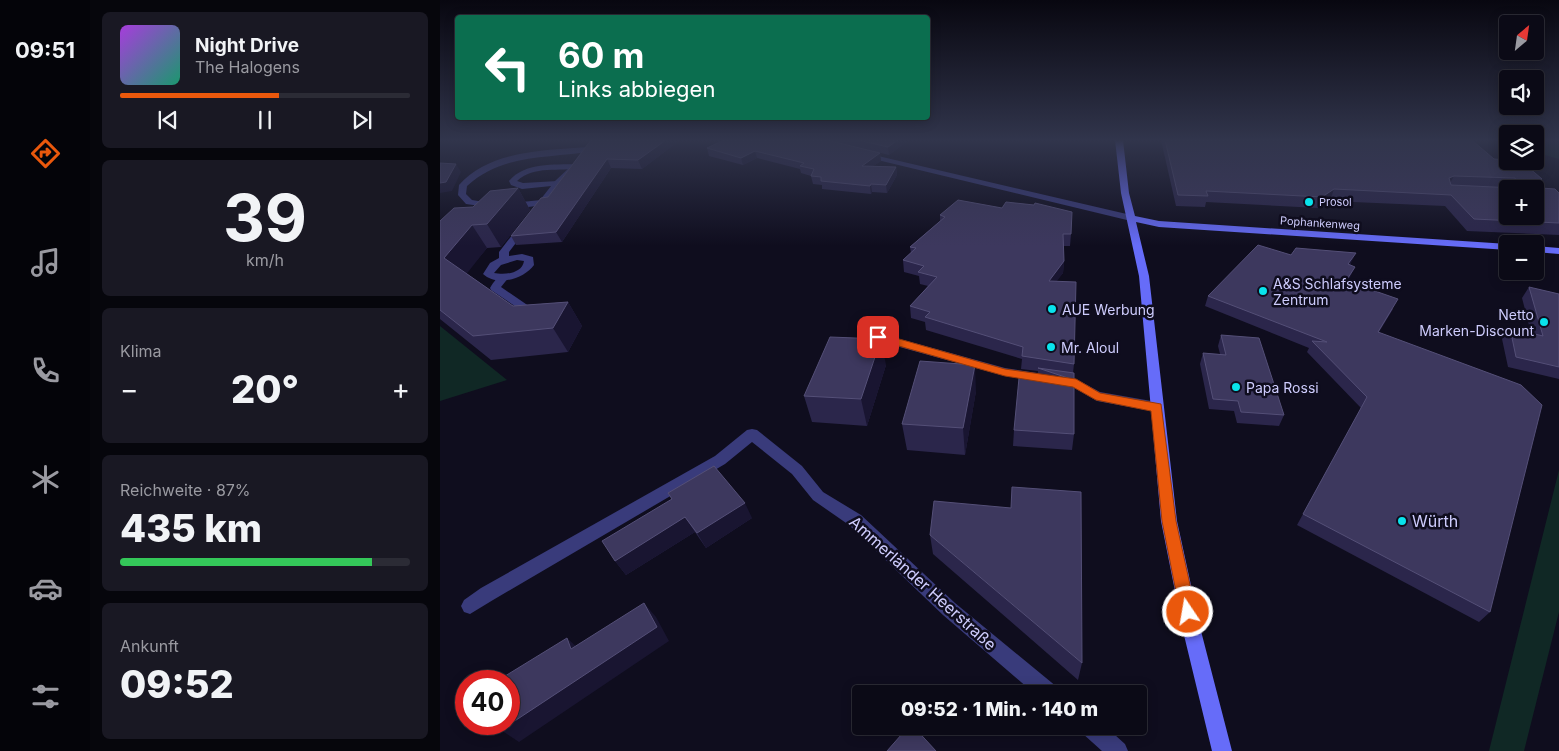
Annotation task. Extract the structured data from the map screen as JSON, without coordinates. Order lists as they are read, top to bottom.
{
  "streets": {
    "street": ["Pophankenweg", "Ammerländer Heerstraße"]
  },
  "places": [
    "Prosol",
    "A&S Schlafsysteme Zentrum",
    "AUE Werbung",
    "Netto Marken-Discount",
    "Mr. Aloul",
    "Papa Rossi",
    "Würth"
  ],
  "north": "top right",
  "page": {
    "tabs": "09:51",
    "map_buttons": ["+", "−"],
    "turn": ["60 m", "Links abbiegen"],
    "song": ["Night Drive", "The Halogens"],
    "tile": [
      ["39", "km/h"],
      "Klima",
      ["Reichweite · 87%", "435 km"],
      ["Ankunft", "09:52"]
    ],
    "heat": ["−", "20°", "+"],
    "limit": "40",
    "trip": "09:52 · 1 Min. · 140 m"
  }
}
